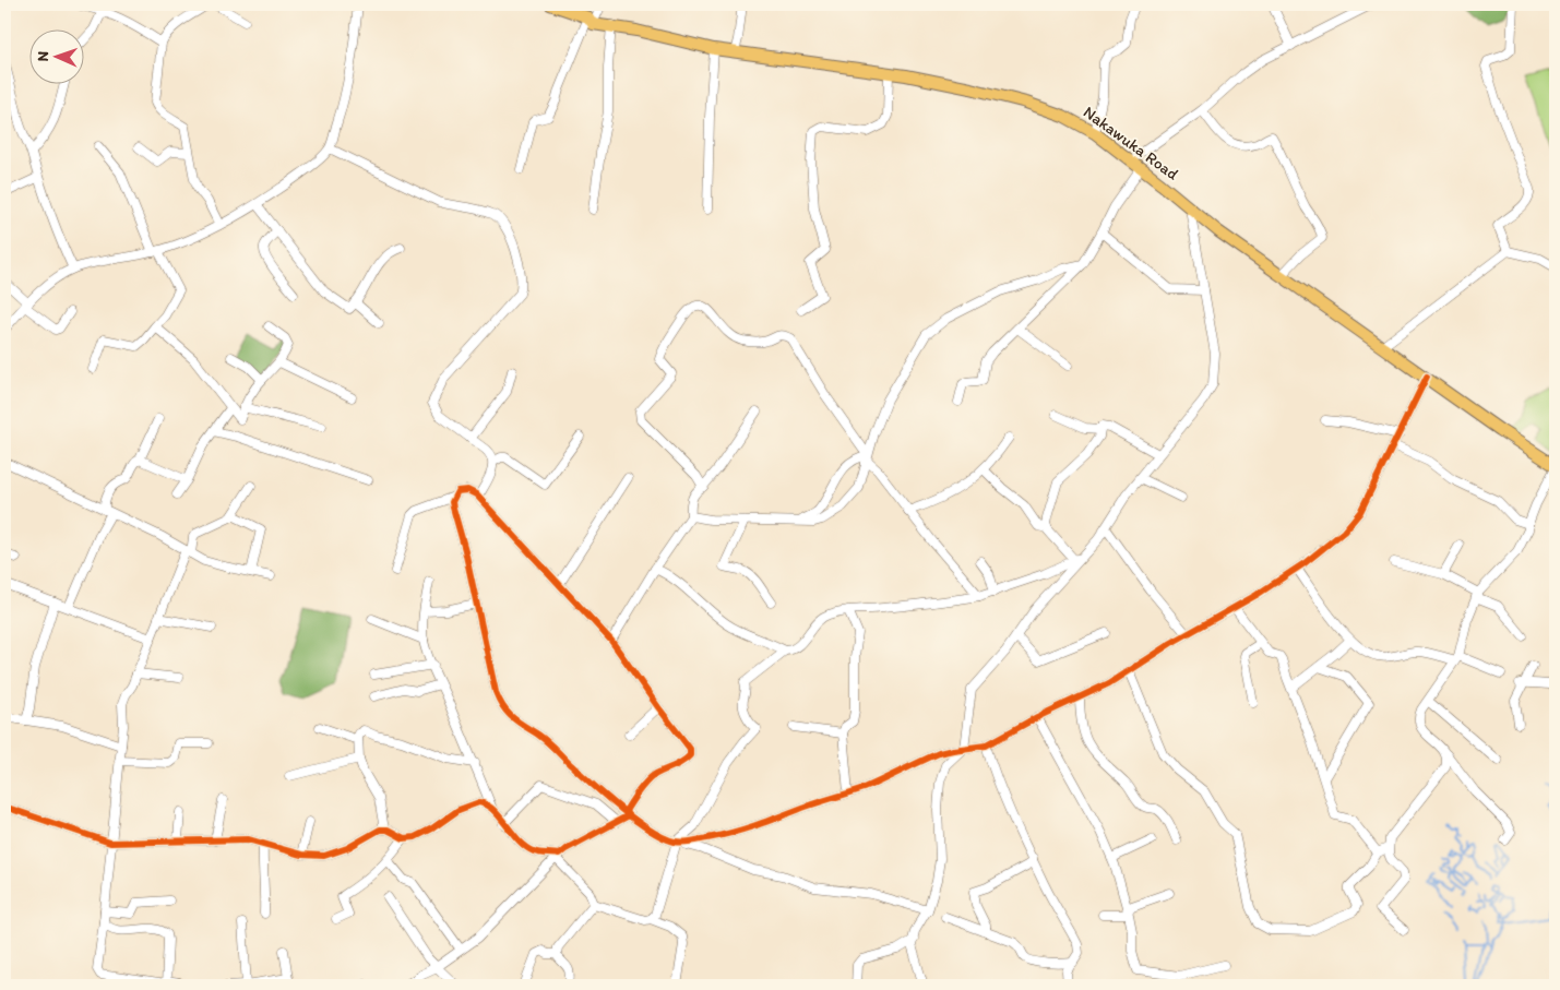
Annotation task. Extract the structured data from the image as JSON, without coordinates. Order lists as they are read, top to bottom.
{
  "streets": {
    "main road": ["Nakawuka Road"]
  },
  "north": "left"
}
